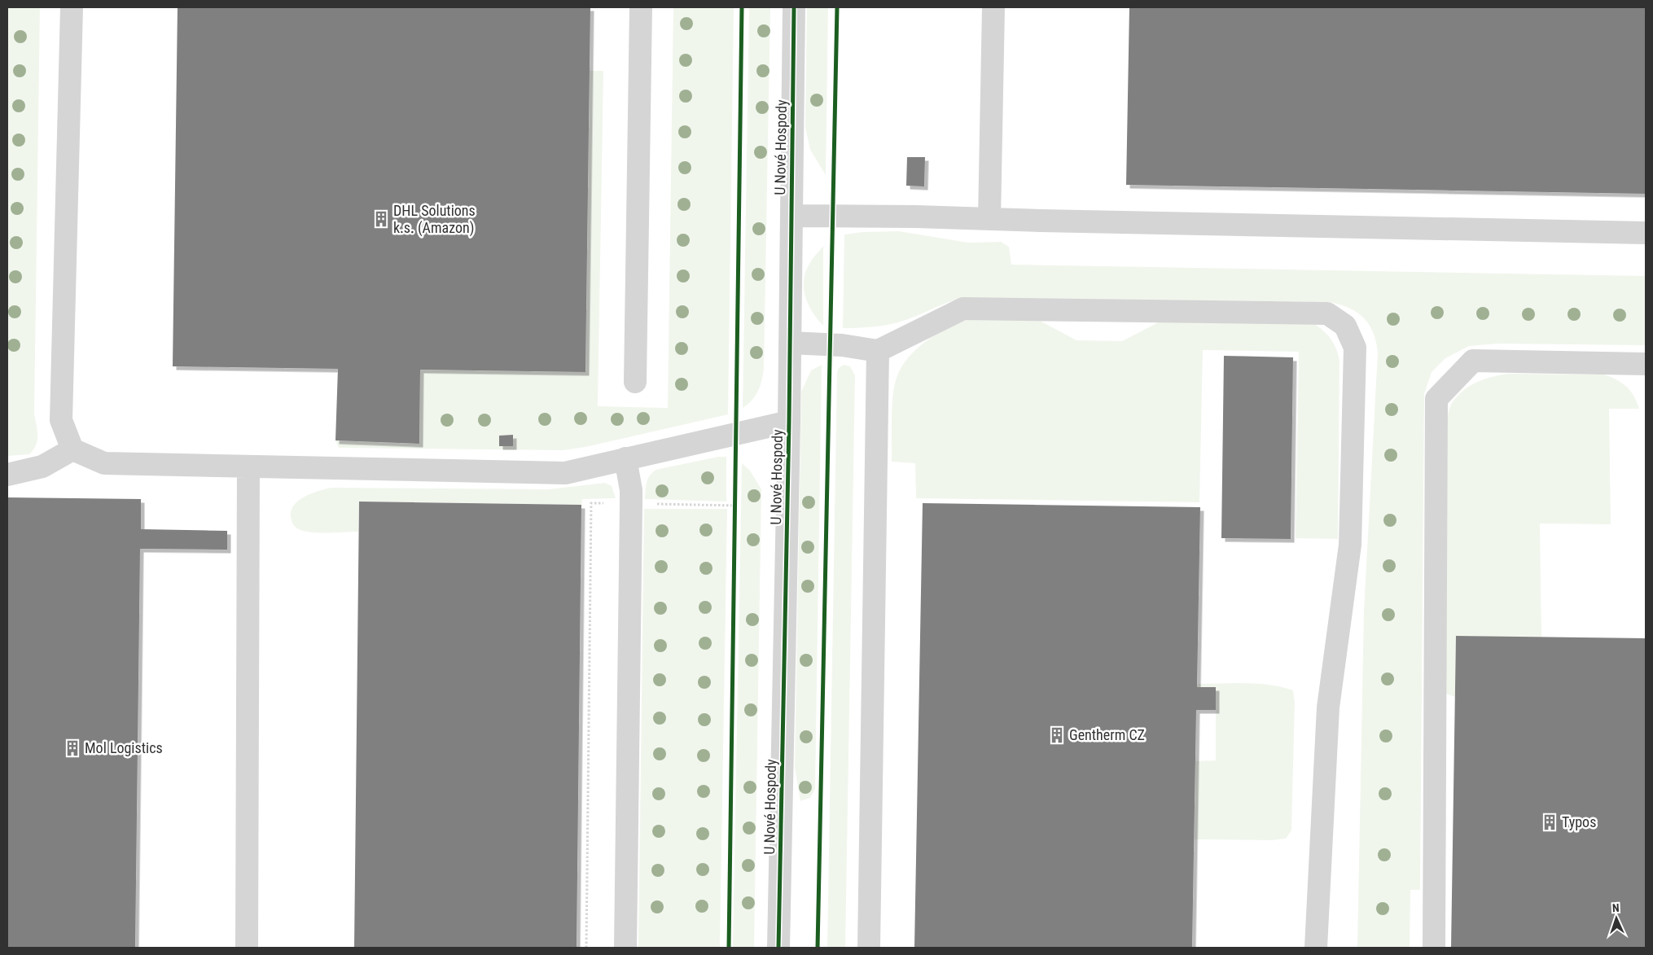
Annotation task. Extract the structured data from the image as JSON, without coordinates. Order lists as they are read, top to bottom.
{
  "streets": {
    "street": ["U Nové Hospody"]
  },
  "places": {
    "building": [
      "DHL Solutions k.s. (Amazon)",
      "Gentherm CZ",
      "Mol Logistics",
      "Typos"
    ]
  },
  "north": "top"
}
